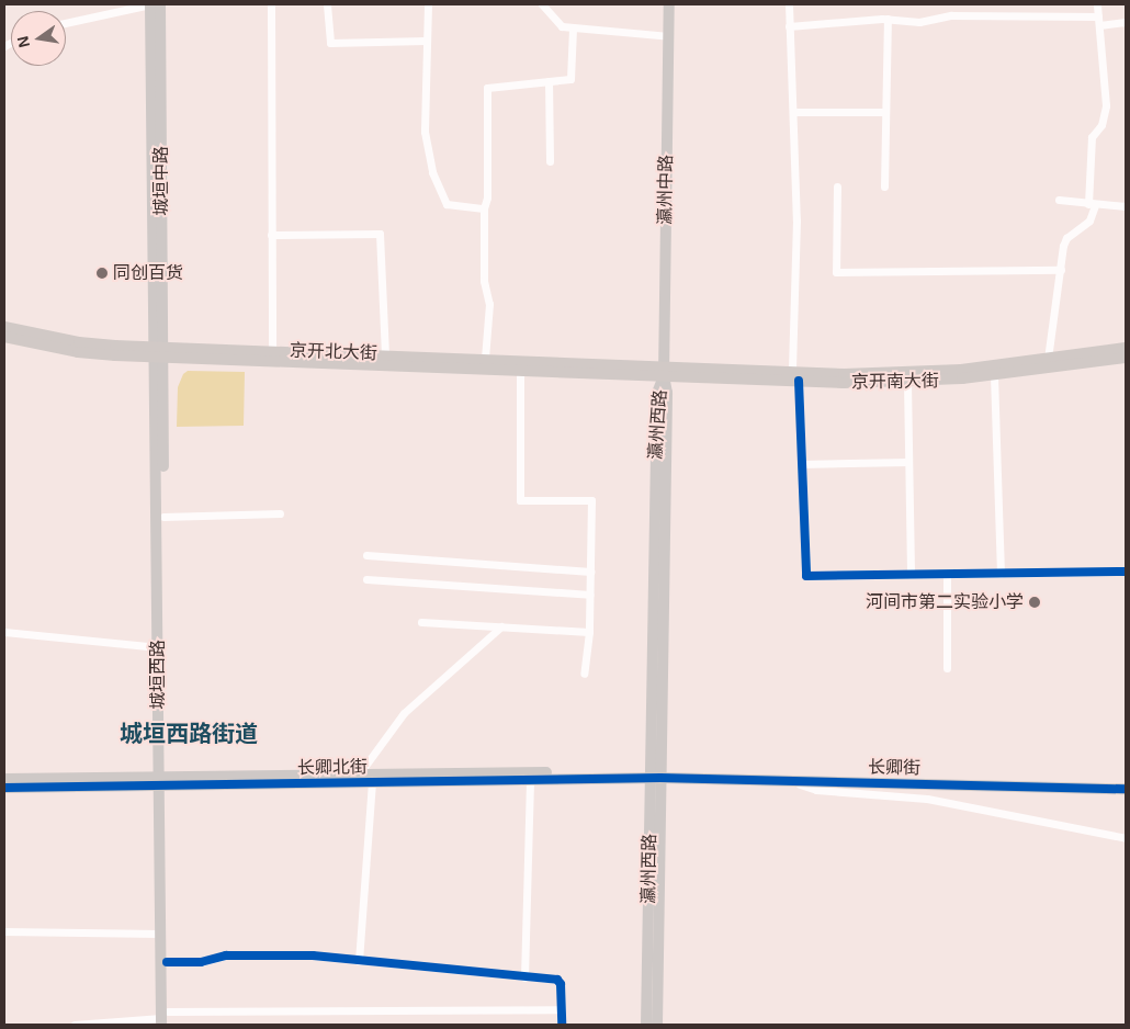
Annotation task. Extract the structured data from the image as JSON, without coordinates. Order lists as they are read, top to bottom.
{
  "streets": {
    "main road": [
      "城垣中路",
      "瀛州中路",
      "京开北大街",
      "京开南大街",
      "瀛州西路",
      "城垣西路",
      "长卿北街",
      "长卿街"
    ]
  },
  "crossings": [
    ["城垣中路", "京开北大街"],
    ["城垣中路", "城垣西路"],
    ["瀛州中路", "京开北大街"],
    ["瀛州中路", "京开南大街"],
    ["瀛州中路", "瀛州西路"],
    ["京开北大街", "京开南大街"],
    ["京开北大街", "瀛州西路"],
    ["京开北大街", "城垣西路"],
    ["京开南大街", "瀛州西路"],
    ["瀛州西路", "长卿北街"],
    ["瀛州西路", "长卿街"],
    ["城垣西路", "长卿北街"],
    ["长卿北街", "长卿街"]
  ],
  "districts": ["城垣西路街道"],
  "places": ["同创百货", "河间市第二实验小学"],
  "north": "left"
}
